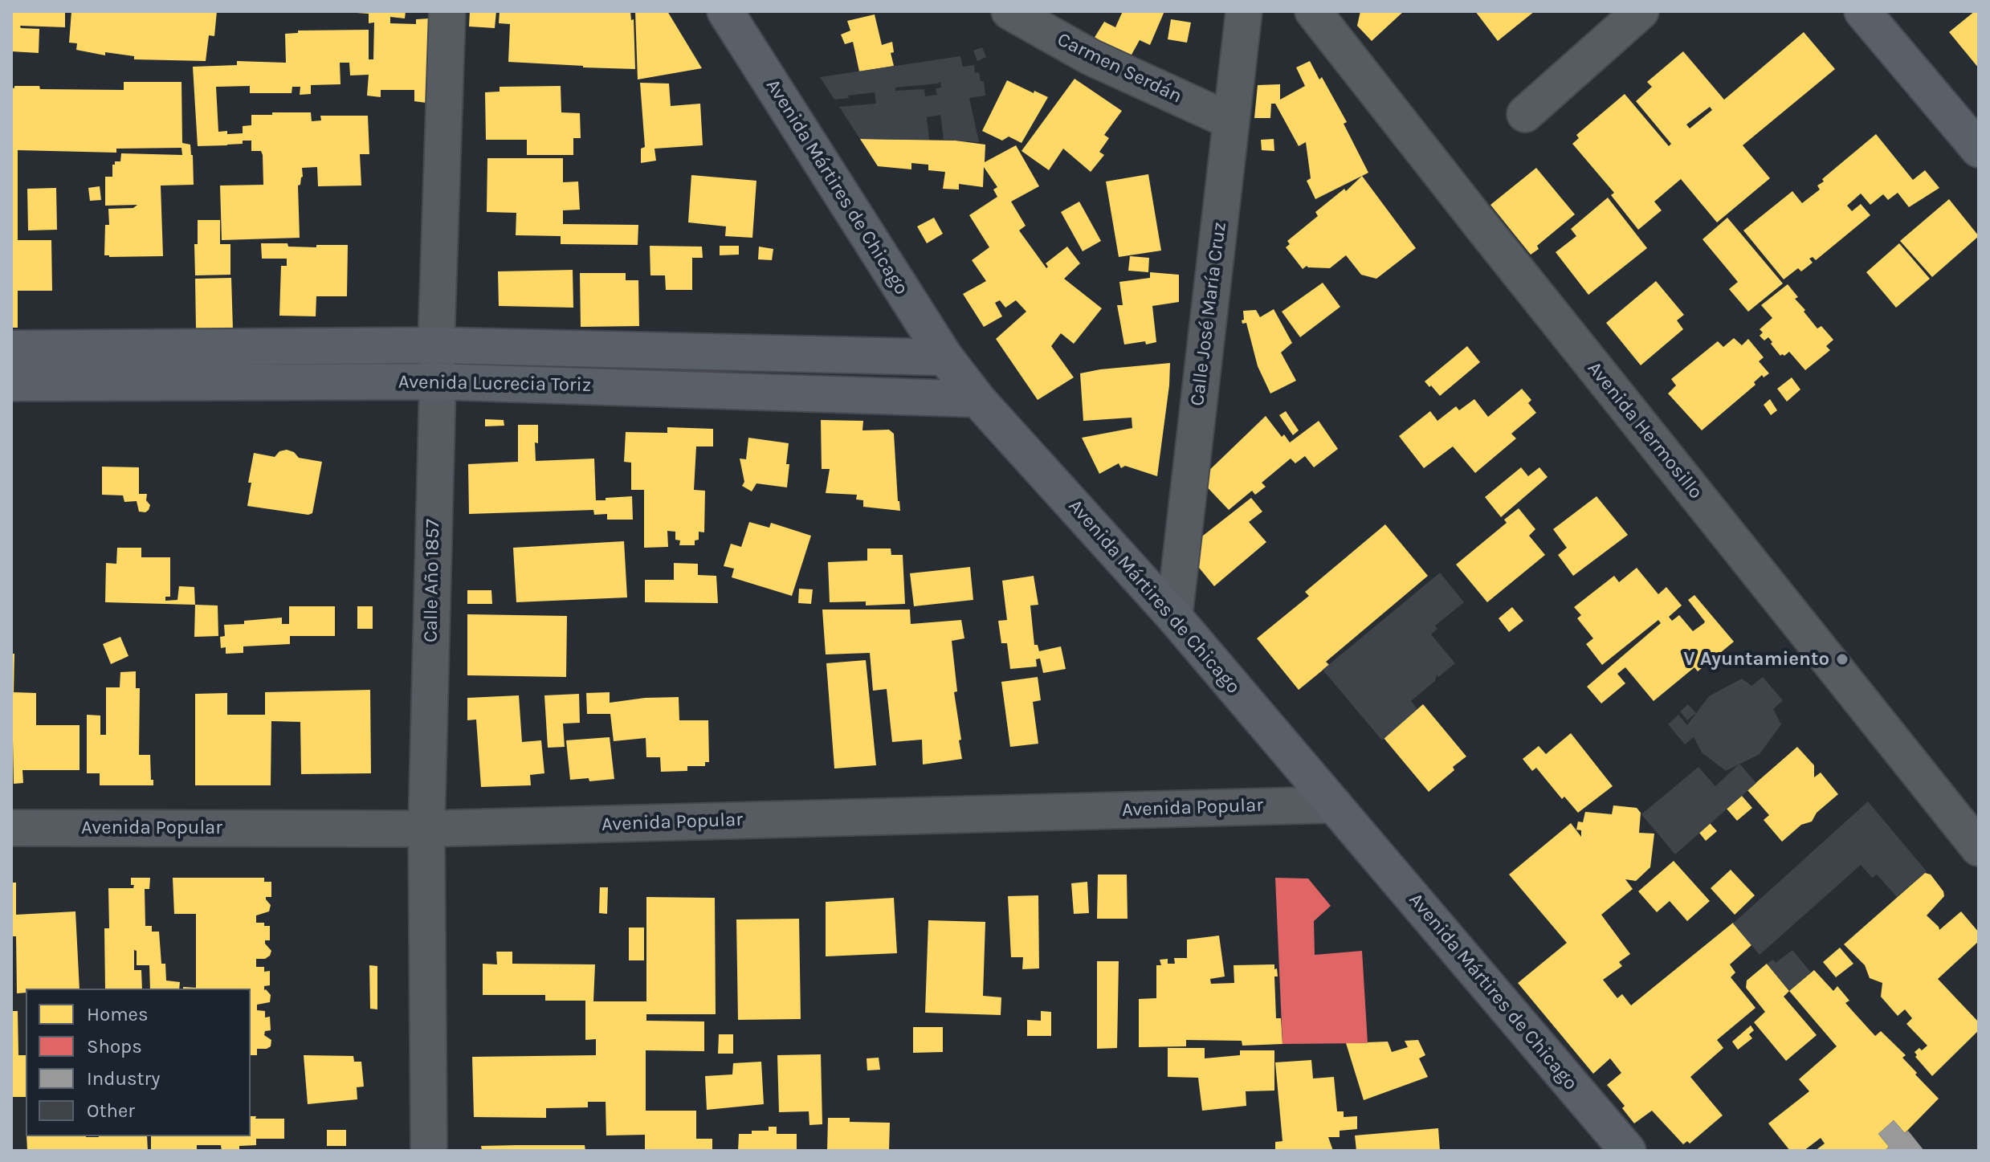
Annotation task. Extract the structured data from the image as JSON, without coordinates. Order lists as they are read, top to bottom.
{
  "streets": {
    "street": [
      "Carmen Serdán",
      "Avenida Mártires de Chicago",
      "Calle José María Cruz",
      "Avenida Lucrecia Toriz",
      "Avenida Hermosillo",
      "Calle Año 1857",
      "Avenida Popular"
    ]
  },
  "crossings": [
    ["Carmen Serdán", "Calle José María Cruz"],
    ["Avenida Mártires de Chicago", "Calle José María Cruz"],
    ["Avenida Mártires de Chicago", "Avenida Lucrecia Toriz"],
    ["Avenida Mártires de Chicago", "Avenida Popular"],
    ["Avenida Lucrecia Toriz", "Calle Año 1857"],
    ["Calle Año 1857", "Avenida Popular"]
  ],
  "places": ["V Ayuntamiento"],
  "legend": [
    "Homes",
    "Shops",
    "Industry",
    "Other"
  ]
}
